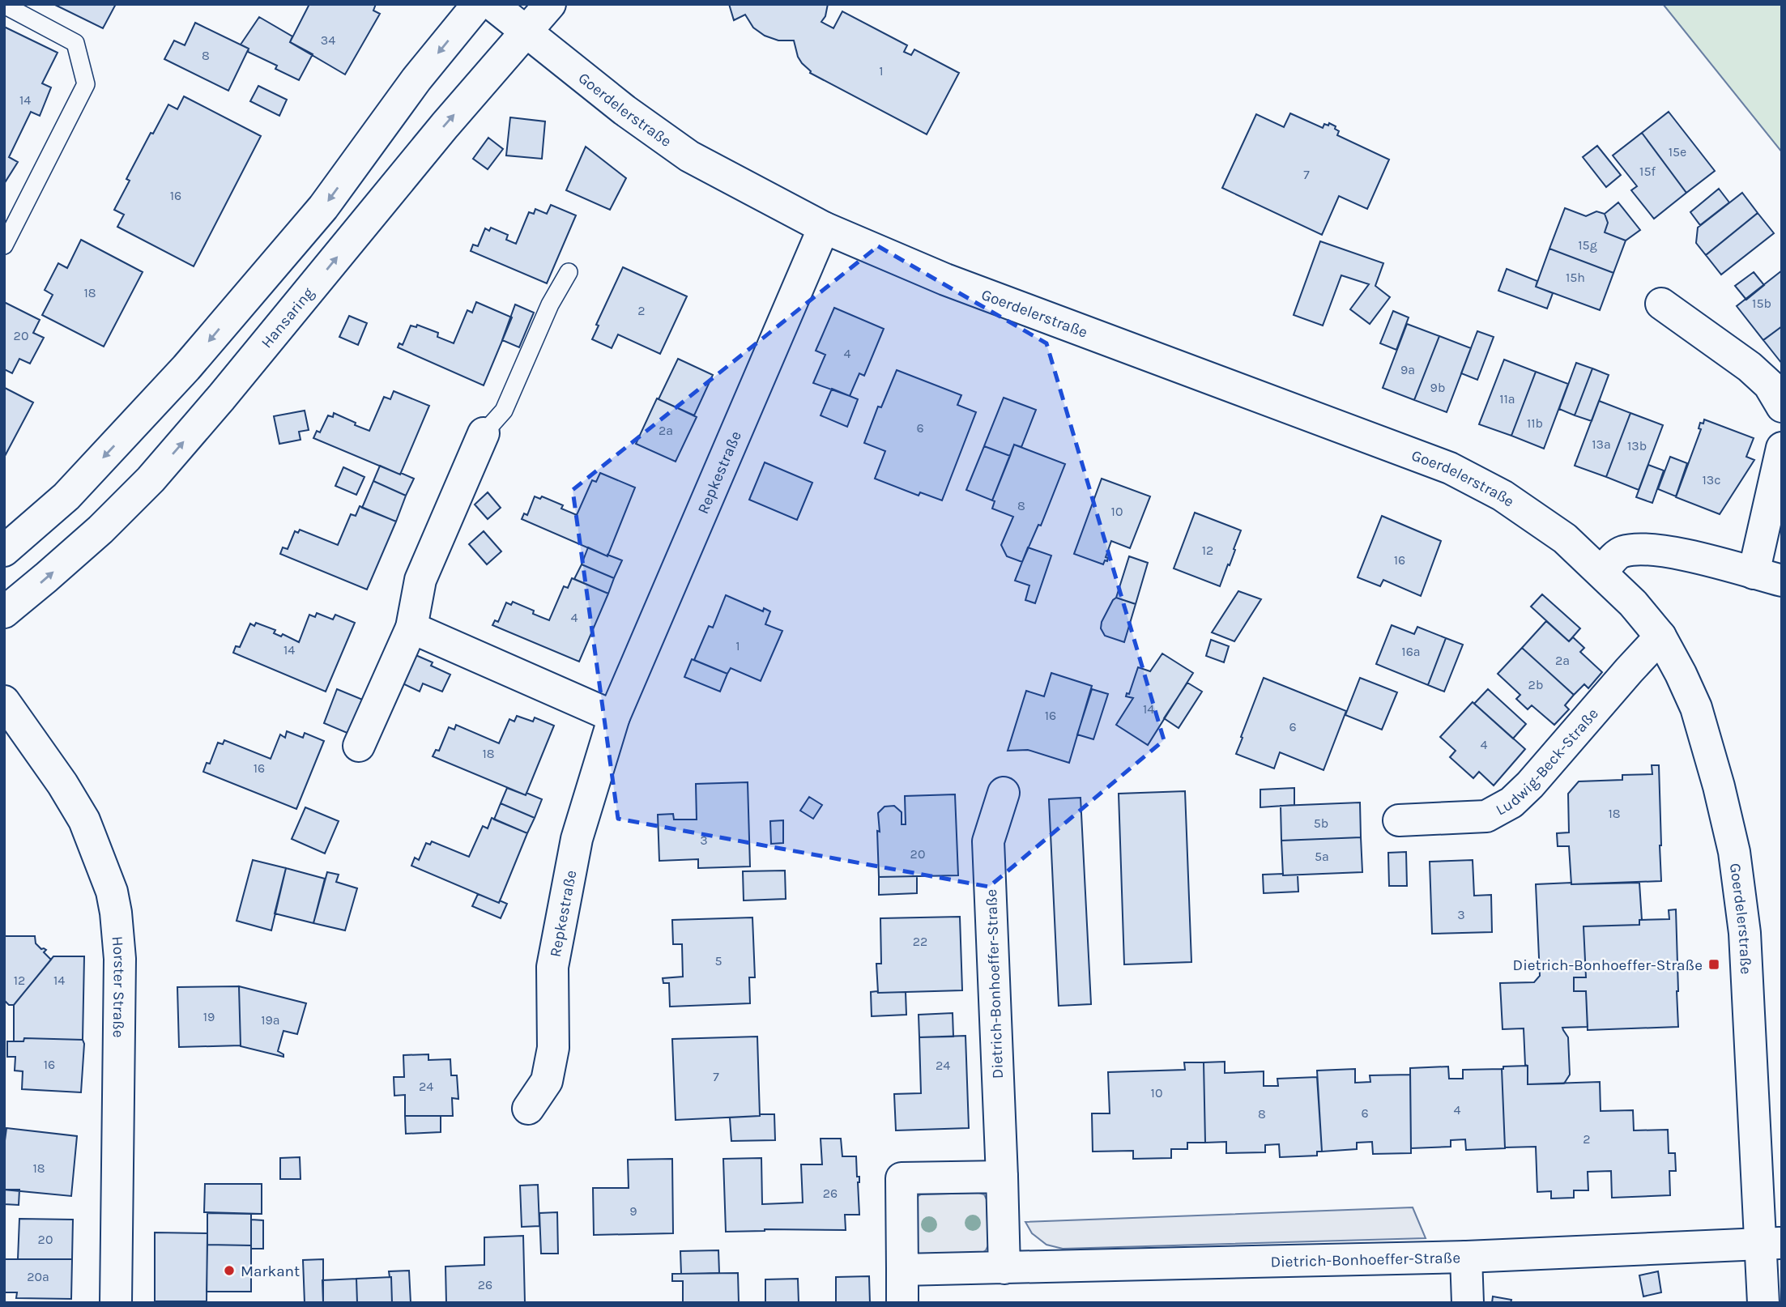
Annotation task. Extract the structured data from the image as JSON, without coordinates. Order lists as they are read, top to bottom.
{
  "streets": {
    "street": [
      "Goerdelerstraße",
      "Hansaring",
      "Repkestraße",
      "Ludwig-Beck-Straße",
      "Dietrich-Bonhoeffer-Straße",
      "Horster Straße"
    ]
  },
  "crossings": [
    ["Goerdelerstraße", "Hansaring"],
    ["Goerdelerstraße", "Repkestraße"],
    ["Goerdelerstraße", "Ludwig-Beck-Straße"],
    ["Goerdelerstraße", "Dietrich-Bonhoeffer-Straße"]
  ],
  "places": {
    "transit": ["Dietrich-Bonhoeffer-Straße"],
    "other": ["Markant"]
  },
  "house_numbers": [
    "34",
    "8",
    "1",
    "14",
    "15e",
    "15f",
    "7",
    "16",
    "15g",
    "15h",
    "18",
    "15b",
    "2",
    "20",
    "4",
    "9a",
    "9b",
    "11a",
    "11b",
    "6",
    "2a",
    "13a",
    "13b",
    "13c",
    "8",
    "10",
    "12",
    "16",
    "4",
    "1",
    "14",
    "16a",
    "2a",
    "2b",
    "14",
    "16",
    "6",
    "4",
    "18",
    "16",
    "18",
    "5b",
    "3",
    "20",
    "5a",
    "3",
    "22",
    "5",
    "12",
    "14",
    "19",
    "19a",
    "16",
    "24",
    "7",
    "24",
    "10",
    "4",
    "6",
    "8",
    "2",
    "18",
    "26",
    "9",
    "20",
    "20a",
    "26"
  ]
}
